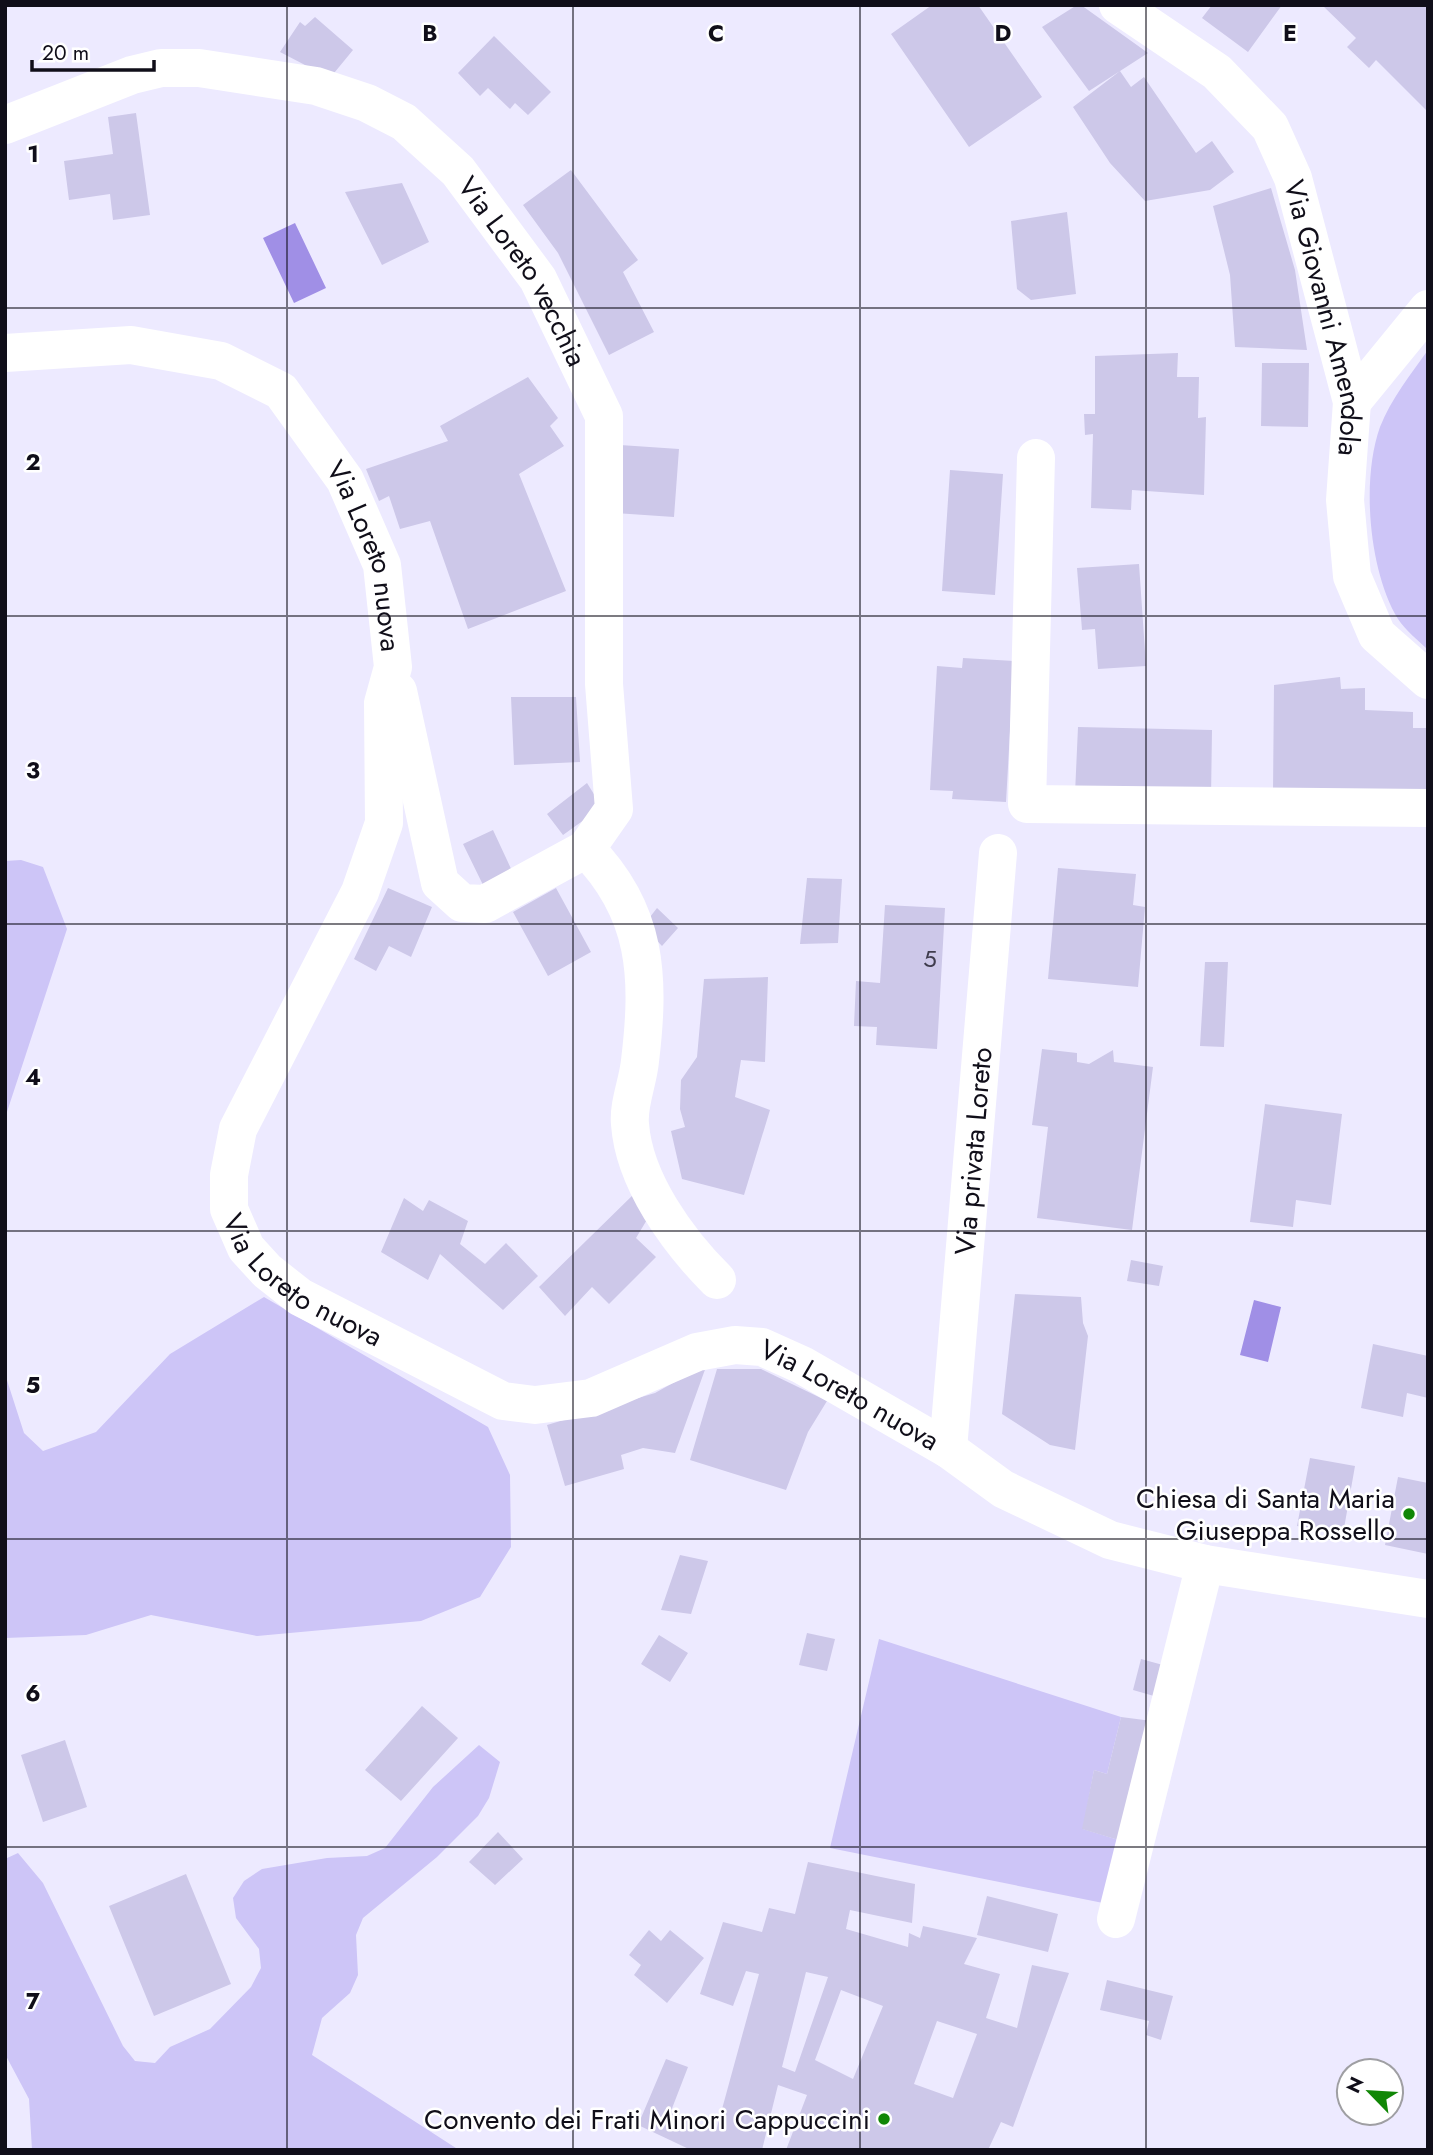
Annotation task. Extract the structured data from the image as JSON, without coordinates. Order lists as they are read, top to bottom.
{
  "streets": {
    "street": [
      "Via Loreto vecchia",
      "Via Giovanni Amendola",
      "Via Loreto nuova",
      "Via privata Loreto"
    ]
  },
  "crossings": [
    ["Via Loreto vecchia", "Via Loreto nuova"],
    ["Via Loreto nuova", "Via privata Loreto"]
  ],
  "places": ["Chiesa di Santa Maria Giuseppa Rossello", "Convento dei Frati Minori Cappuccini"],
  "house_numbers": ["5"],
  "scale_bar": "20 m",
  "north": "top left",
  "grid": {
    "columns": [
      "B",
      "C",
      "D",
      "E"
    ],
    "rows": [
      "1",
      "2",
      "3",
      "4",
      "5",
      "6",
      "7"
    ]
  }
}
